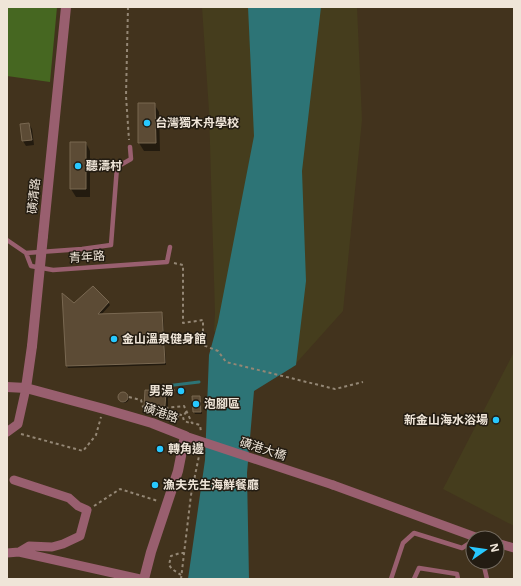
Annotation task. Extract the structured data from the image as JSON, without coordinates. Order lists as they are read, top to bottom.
{
  "streets": {
    "street": ["磺清路", "磺港路", "磺港大橋"],
    "lane": ["青年路"]
  },
  "crossings": [
    ["磺清路", "磺港路"],
    ["磺港路", "磺港大橋"]
  ],
  "places": [
    "台灣獨木舟學校",
    "聽濤村",
    "金山溫泉健身館",
    "男湯",
    "泡腳區",
    "新金山海水浴場",
    "轉角邊",
    "漁夫先生海鮮餐廳"
  ],
  "north": "right"
}
